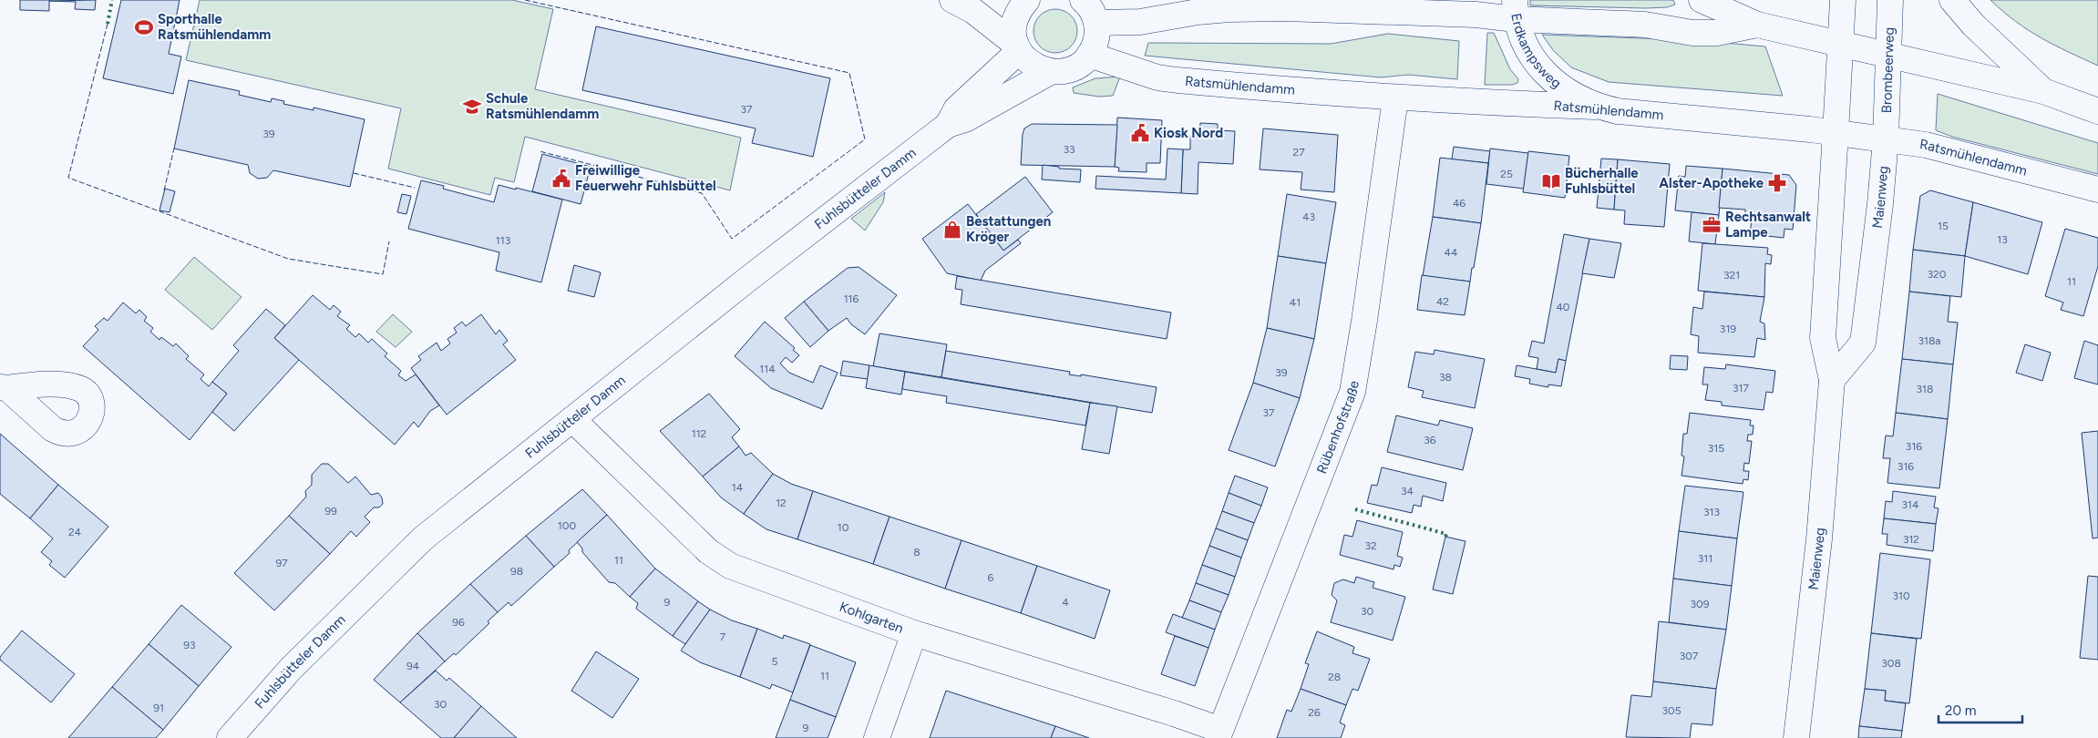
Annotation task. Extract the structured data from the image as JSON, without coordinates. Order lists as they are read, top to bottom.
{
  "streets": {
    "street": [
      "Erdkampsweg",
      "Brombeerweg",
      "Ratsmühlendamm",
      "Fuhlsbütteler Damm",
      "Maienweg",
      "Rübenhofstraße",
      "Kohlgarten"
    ]
  },
  "crossings": [
    ["Erdkampsweg", "Ratsmühlendamm"],
    ["Brombeerweg", "Ratsmühlendamm"],
    ["Brombeerweg", "Maienweg"],
    ["Ratsmühlendamm", "Maienweg"],
    ["Ratsmühlendamm", "Rübenhofstraße"],
    ["Fuhlsbütteler Damm", "Kohlgarten"],
    ["Rübenhofstraße", "Kohlgarten"]
  ],
  "places": {
    "sports": ["Sporthalle Ratsmühlendamm"],
    "school or university": ["Schule Ratsmühlendamm"],
    "public building": ["Kiosk Nord", "Freiwillige Feuerwehr Fuhlsbüttel"],
    "library": ["Bücherhalle Fuhlsbüttel"],
    "pharmacy": ["Alster-Apotheke"],
    "office": ["Rechtsanwalt Lampe"],
    "shop": ["Bestattungen Kröger"]
  },
  "house_numbers": [
    "37",
    "39",
    "33",
    "27",
    "25",
    "46",
    "43",
    "15",
    "13",
    "113",
    "44",
    "320",
    "321",
    "11",
    "116",
    "42",
    "41",
    "40",
    "319",
    "318a",
    "114",
    "39",
    "38",
    "317",
    "318",
    "37",
    "112",
    "36",
    "316",
    "315",
    "316",
    "14",
    "34",
    "12",
    "314",
    "99",
    "313",
    "100",
    "10",
    "24",
    "312",
    "32",
    "8",
    "311",
    "11",
    "97",
    "98",
    "6",
    "310",
    "9",
    "4",
    "309",
    "30",
    "96",
    "7",
    "93",
    "307",
    "5",
    "308",
    "94",
    "11",
    "28",
    "30",
    "91",
    "305",
    "26",
    "9"
  ],
  "scale_bar": "20 m"
}
